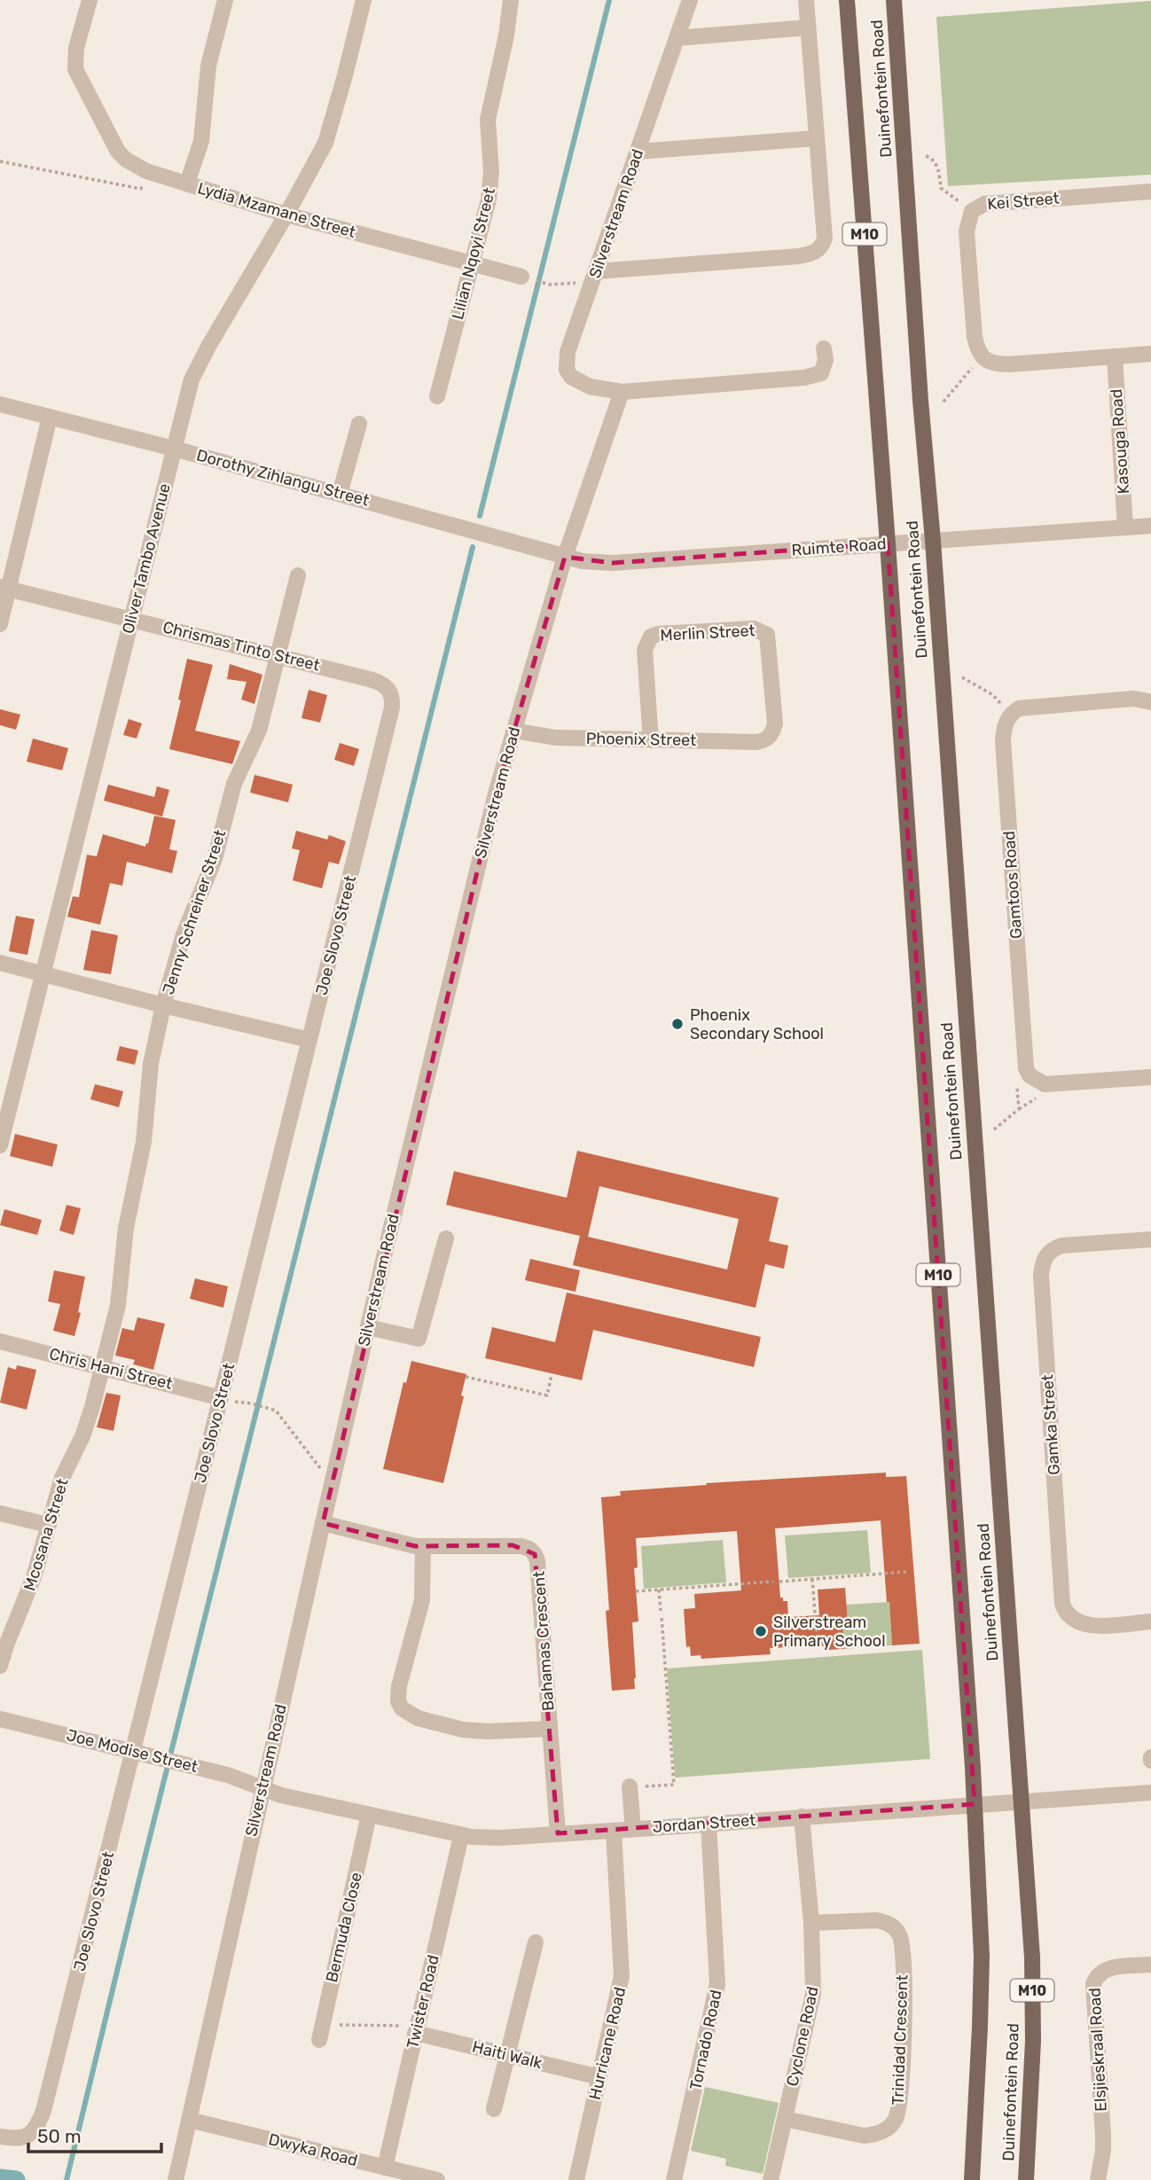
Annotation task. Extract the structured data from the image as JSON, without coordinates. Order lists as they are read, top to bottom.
{
  "streets": {
    "main road": ["Duinefontein Road", "M10"],
    "street": [
      "Kei Street",
      "Lydia Mzamane Street",
      "Silverstream Road",
      "Lilian Nqoyi Street",
      "Kasouga Road",
      "Dorothy Zihlangu Street",
      "Ruimte Road",
      "Oliver Tambo Avenue",
      "Merlin Street",
      "Chrismas Tinto Street",
      "Phoenix Street",
      "Gamtoos Road",
      "Jenny Schreiner Street",
      "Joe Slovo Street",
      "Chris Hani Street",
      "Gamka Street",
      "Mcosana Street",
      "Bahamas Crescent",
      "Joe Modise Street",
      "Jordan Street",
      "Bermuda Close",
      "Twister Road",
      "Cyclone Road",
      "Tornado Road",
      "Trinidad Crescent",
      "Hurricane Road",
      "Elsjieskraal Road",
      "Haiti Walk",
      "Dwyka Road"
    ]
  },
  "crossings": [
    ["Duinefontein Road", "Ruimte Road"],
    ["Duinefontein Road", "Jordan Street"],
    ["Lydia Mzamane Street", "Lilian Nqoyi Street"],
    ["Lydia Mzamane Street", "Oliver Tambo Avenue"],
    ["Silverstream Road", "Dorothy Zihlangu Street"],
    ["Silverstream Road", "Ruimte Road"],
    ["Silverstream Road", "Phoenix Street"],
    ["Silverstream Road", "Bahamas Crescent"],
    ["Silverstream Road", "Joe Modise Street"],
    ["Silverstream Road", "Jordan Street"],
    ["Silverstream Road", "Dwyka Road"],
    ["Kasouga Road", "Ruimte Road"],
    ["Dorothy Zihlangu Street", "Ruimte Road"],
    ["Dorothy Zihlangu Street", "Oliver Tambo Avenue"],
    ["Oliver Tambo Avenue", "Chrismas Tinto Street"],
    ["Merlin Street", "Phoenix Street"],
    ["Chrismas Tinto Street", "Jenny Schreiner Street"],
    ["Chrismas Tinto Street", "Joe Slovo Street"],
    ["Jenny Schreiner Street", "Chris Hani Street"],
    ["Jenny Schreiner Street", "Mcosana Street"],
    ["Joe Slovo Street", "Chris Hani Street"],
    ["Joe Slovo Street", "Joe Modise Street"],
    ["Chris Hani Street", "Mcosana Street"],
    ["Bahamas Crescent", "Jordan Street"],
    ["Joe Modise Street", "Jordan Street"],
    ["Jordan Street", "Bermuda Close"],
    ["Jordan Street", "Twister Road"],
    ["Jordan Street", "Cyclone Road"],
    ["Jordan Street", "Tornado Road"],
    ["Jordan Street", "Hurricane Road"],
    ["Twister Road", "Haiti Walk"],
    ["Twister Road", "Dwyka Road"],
    ["Cyclone Road", "Trinidad Crescent"],
    ["Hurricane Road", "Haiti Walk"]
  ],
  "places": ["Phoenix Secondary School", "Silverstream Primary School"],
  "scale_bar": "50 m"
}
